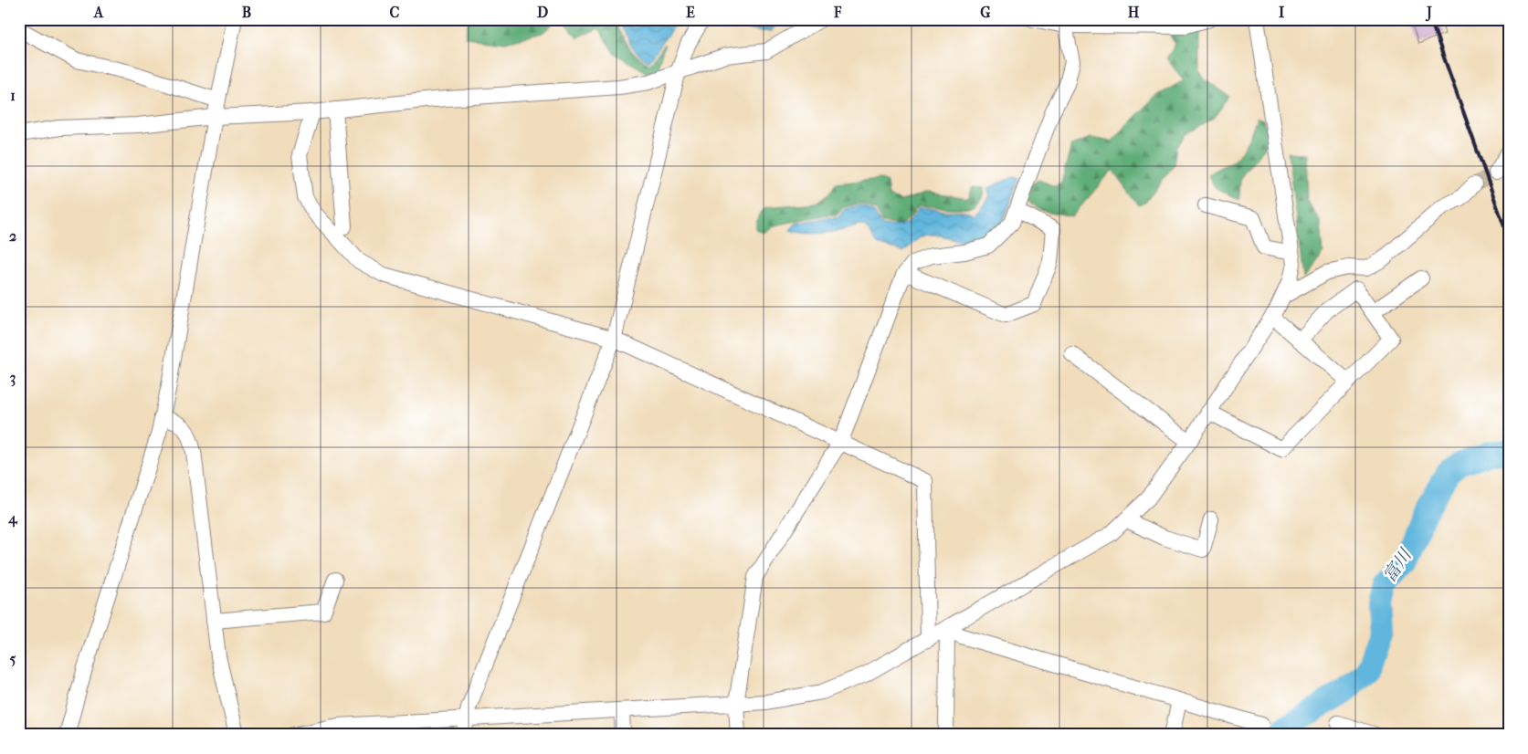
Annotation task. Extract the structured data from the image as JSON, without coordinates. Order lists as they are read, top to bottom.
{
  "water": ["富川"],
  "grid": {
    "columns": [
      "A",
      "B",
      "C",
      "D",
      "E",
      "F",
      "G",
      "H",
      "I",
      "J"
    ],
    "rows": [
      "1",
      "2",
      "3",
      "4",
      "5"
    ]
  }
}
